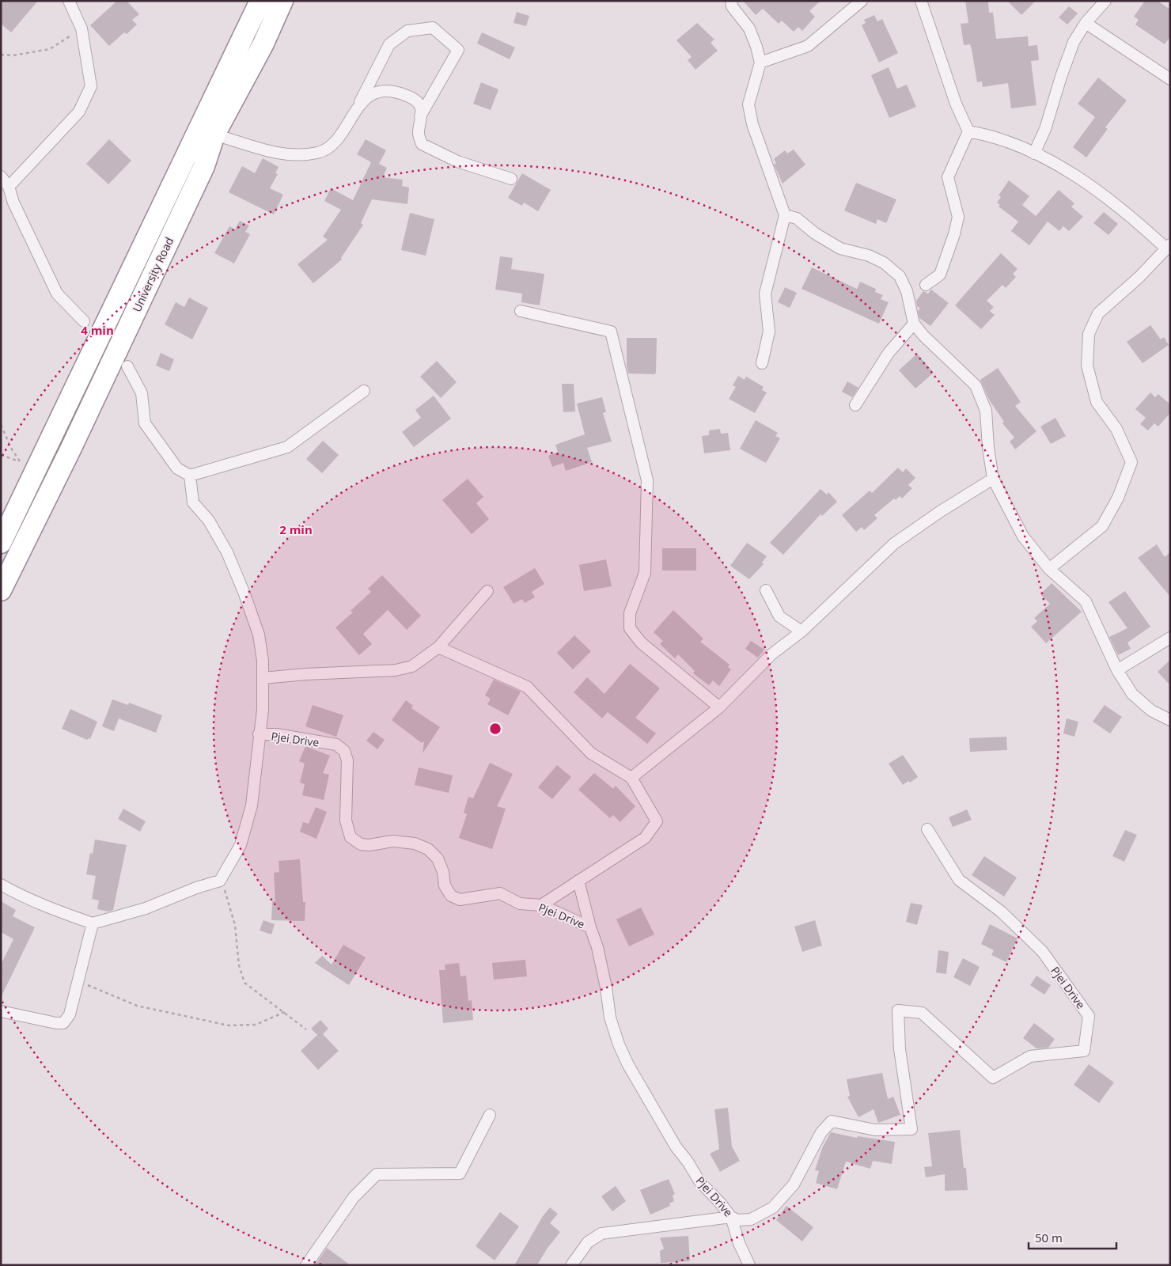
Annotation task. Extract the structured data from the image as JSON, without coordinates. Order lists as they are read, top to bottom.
{
  "streets": {
    "highway": ["University Road"],
    "street": ["Pjei Drive"]
  },
  "scale_bar": "50 m",
  "rings": ["4 min", "2 min"]
}
